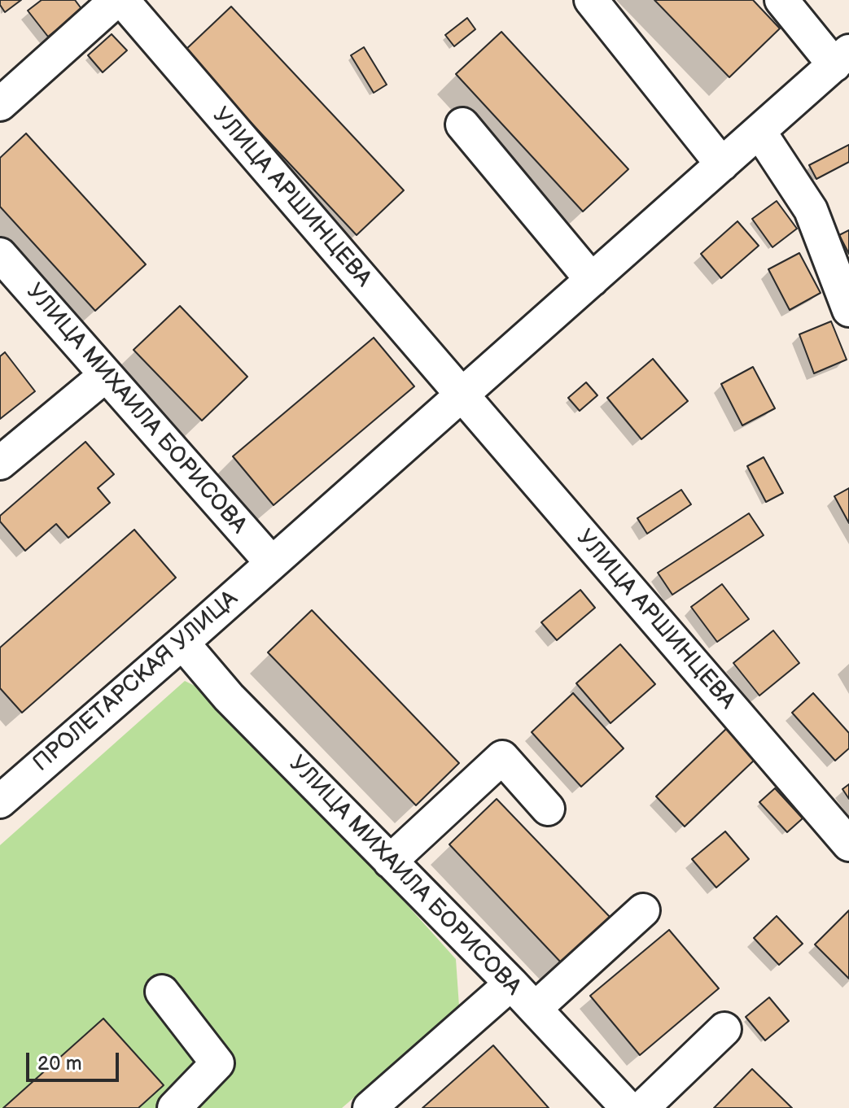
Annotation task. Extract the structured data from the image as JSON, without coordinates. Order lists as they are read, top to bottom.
{
  "streets": {
    "street": ["УЛИЦА АРШИНЦЕВА", "УЛИЦА МИХАИЛА БОРИСОВА", "ПРОЛЕТАРСКАЯ УЛИЦА"]
  },
  "crossings": [
    ["УЛИЦА МИХАИЛА БОРИСОВА", "ПРОЛЕТАРСКАЯ УЛИЦА"]
  ],
  "scale_bar": "20 m"
}
